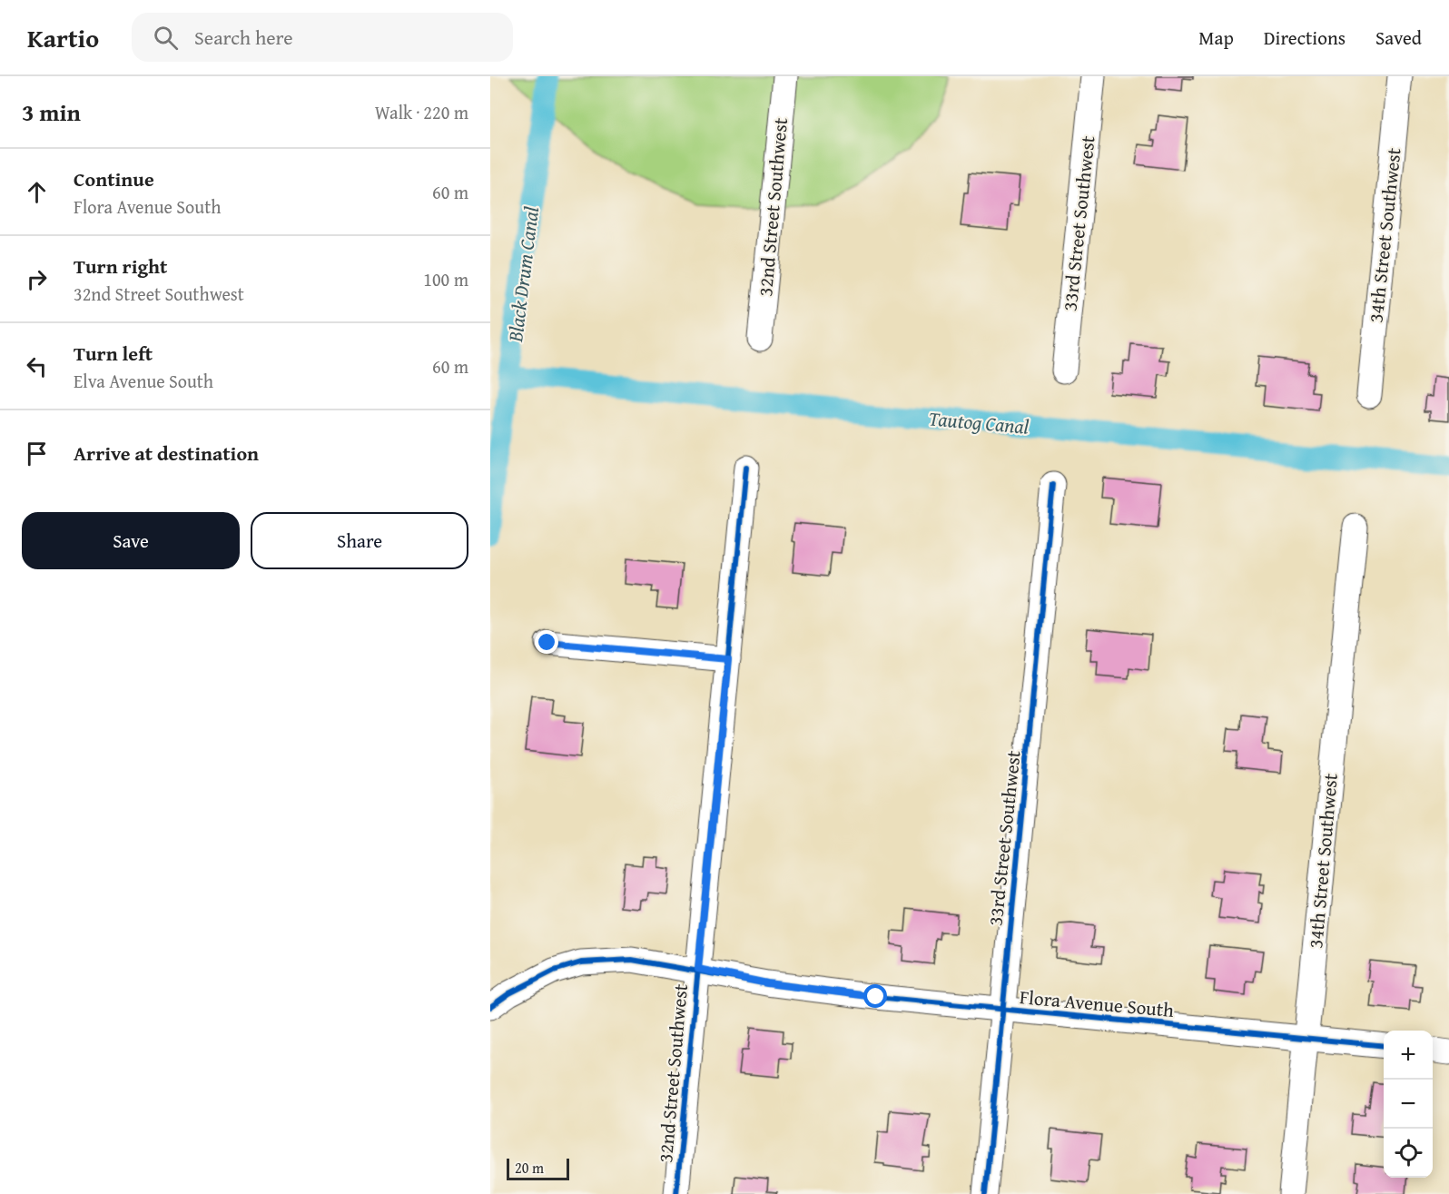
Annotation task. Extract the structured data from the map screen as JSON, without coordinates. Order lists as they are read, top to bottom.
{
  "streets": {
    "street": [
      "32nd Street Southwest",
      "33rd Street Southwest",
      "34th Street Southwest",
      "Flora Avenue South"
    ]
  },
  "crossings": [
    ["32nd Street Southwest", "Flora Avenue South"],
    ["33rd Street Southwest", "Flora Avenue South"],
    ["34th Street Southwest", "Flora Avenue South"]
  ],
  "water": ["Black Drum Canal", "Tautog Canal"],
  "scale_bar": "20 m",
  "page": {
    "header": "Kartio",
    "search": "Search here",
    "nav": ["Map", "Directions", "Saved"],
    "heading": ["3 min", "Walk · 220 m"],
    "list": [
      ["Continue", "Flora Avenue South", "60 m"],
      ["Turn right", "32nd Street Southwest", "100 m"],
      ["Turn left", "Elva Avenue South", "60 m"],
      "Arrive at destination"
    ],
    "buttons": ["Save", "Share"],
    "map_buttons": ["+", "−"],
    "scale": "20 m"
  }
}
